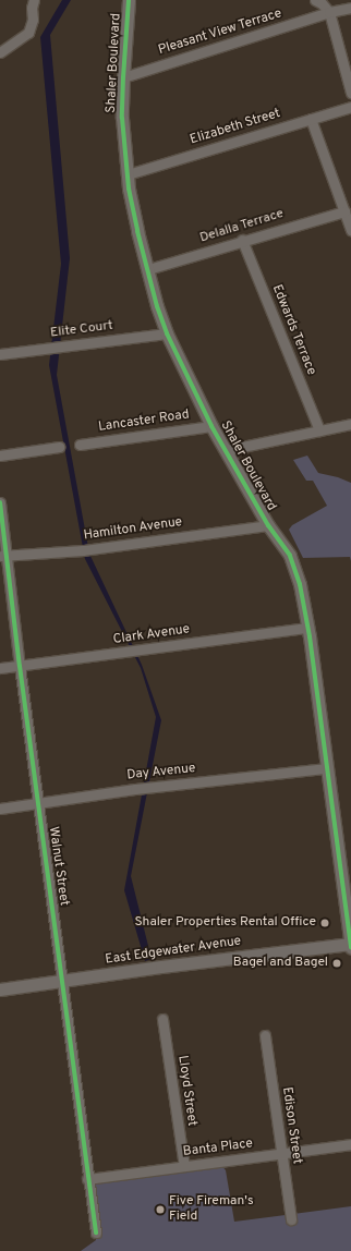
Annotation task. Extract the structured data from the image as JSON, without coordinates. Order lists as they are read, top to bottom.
{
  "streets": {
    "street": [
      "Pleasant View Terrace",
      "Shaler Boulevard",
      "Elizabeth Street",
      "Delalla Terrace",
      "Elite Court",
      "Edwards Terrace",
      "Lancaster Road",
      "Hamilton Avenue",
      "Clark Avenue",
      "Day Avenue",
      "Walnut Street",
      "East Edgewater Avenue",
      "Lloyd Street",
      "Edison Street",
      "Banta Place"
    ]
  },
  "crossings": [
    ["Pleasant View Terrace", "Shaler Boulevard"],
    ["Shaler Boulevard", "Elizabeth Street"],
    ["Shaler Boulevard", "Delalla Terrace"],
    ["Shaler Boulevard", "Elite Court"],
    ["Shaler Boulevard", "Lancaster Road"],
    ["Shaler Boulevard", "Hamilton Avenue"],
    ["Shaler Boulevard", "Clark Avenue"],
    ["Shaler Boulevard", "Day Avenue"],
    ["Shaler Boulevard", "East Edgewater Avenue"],
    ["Delalla Terrace", "Edwards Terrace"],
    ["Hamilton Avenue", "Walnut Street"],
    ["Clark Avenue", "Walnut Street"],
    ["Day Avenue", "Walnut Street"],
    ["Walnut Street", "East Edgewater Avenue"],
    ["Walnut Street", "Banta Place"],
    ["Lloyd Street", "Banta Place"],
    ["Edison Street", "Banta Place"]
  ],
  "places": ["Shaler Properties Rental Office", "Bagel and Bagel", "Five Fireman's Field"]
}
